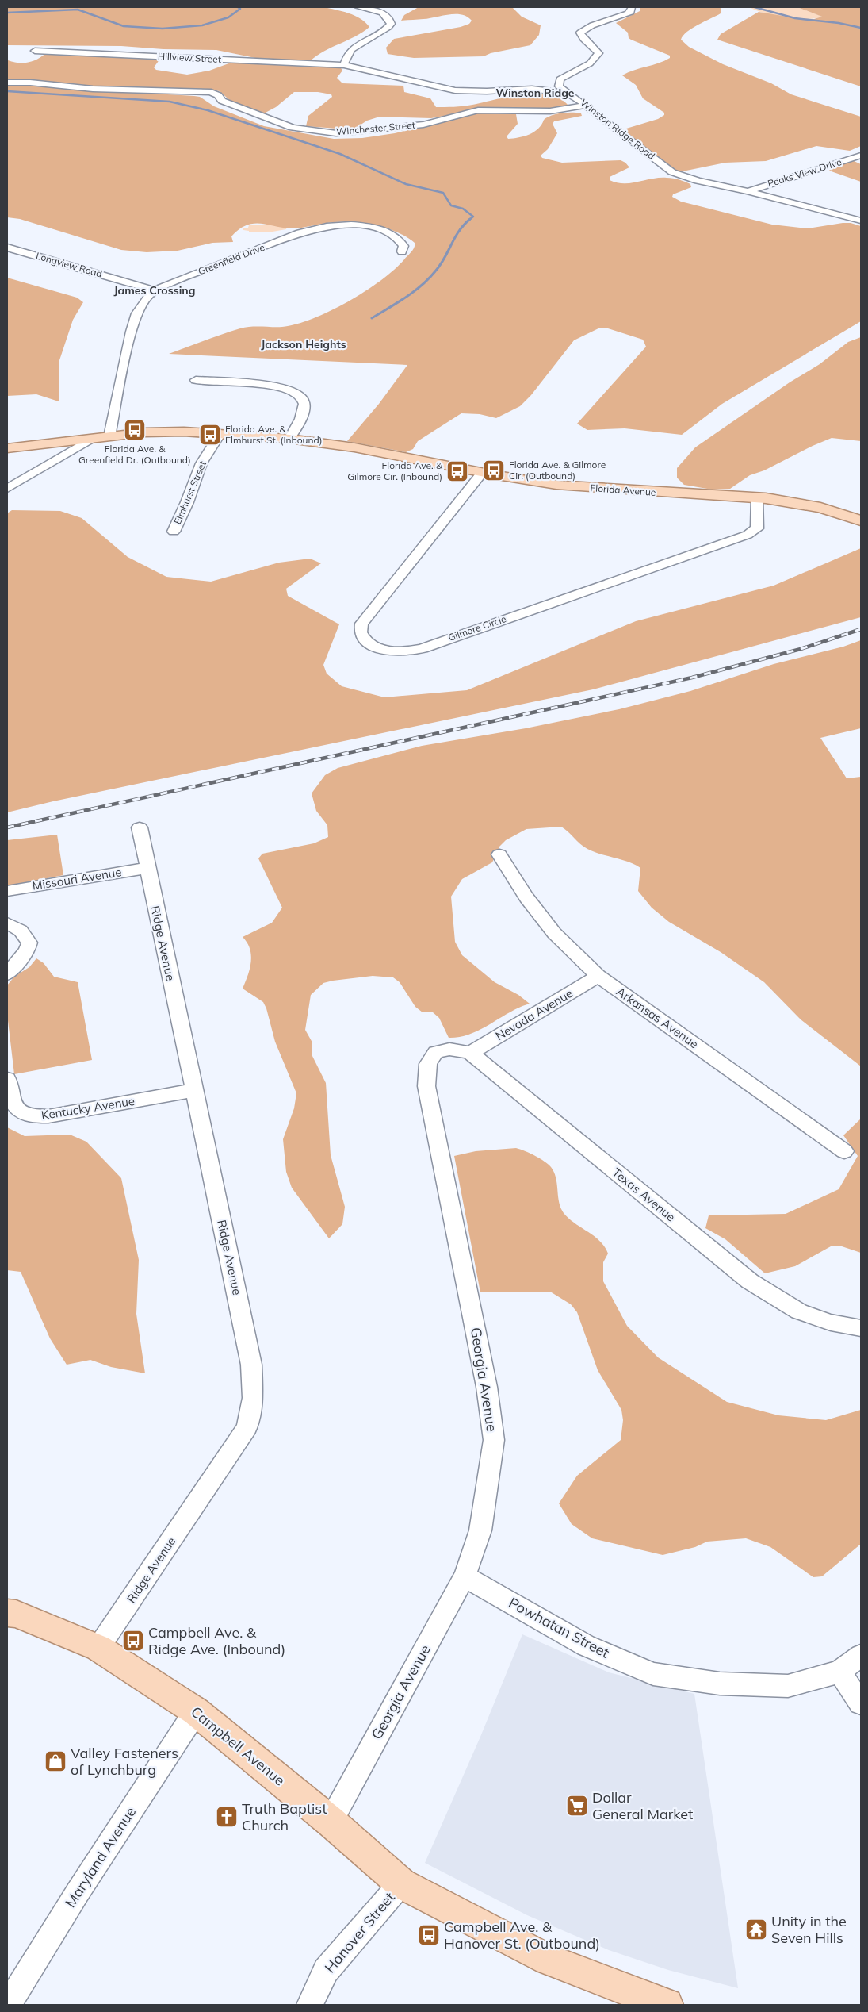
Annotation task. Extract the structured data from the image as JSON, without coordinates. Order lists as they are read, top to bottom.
{
  "streets": {
    "main road": ["Florida Avenue", "Campbell Avenue"],
    "street": [
      "Hillview Street",
      "Winchester Street",
      "Winston Ridge Road",
      "Peaks View Drive",
      "Greenfield Drive",
      "Longview Road",
      "Elmhurst Street",
      "Gilmore Circle",
      "Missouri Avenue",
      "Ridge Avenue",
      "Nevada Avenue",
      "Arkansas Avenue",
      "Kentucky Avenue",
      "Texas Avenue",
      "Georgia Avenue",
      "Powhatan Street",
      "Maryland Avenue",
      "Hanover Street"
    ]
  },
  "crossings": [
    ["Hillview Street", "Winston Ridge Road"],
    ["Winchester Street", "Winston Ridge Road"],
    ["Winston Ridge Road", "Peaks View Drive"],
    ["Greenfield Drive", "Longview Road"],
    ["Greenfield Drive", "Florida Avenue"],
    ["Florida Avenue", "Elmhurst Street"],
    ["Florida Avenue", "Gilmore Circle"],
    ["Missouri Avenue", "Ridge Avenue"],
    ["Ridge Avenue", "Kentucky Avenue"],
    ["Ridge Avenue", "Campbell Avenue"],
    ["Nevada Avenue", "Arkansas Avenue"],
    ["Nevada Avenue", "Texas Avenue"],
    ["Texas Avenue", "Georgia Avenue"],
    ["Georgia Avenue", "Powhatan Street"],
    ["Georgia Avenue", "Campbell Avenue"],
    ["Campbell Avenue", "Maryland Avenue"],
    ["Campbell Avenue", "Hanover Street"]
  ],
  "districts": ["Winston Ridge", "James Crossing", "Jackson Heights"],
  "places": {
    "bus stop": [
      "Florida Ave. & Greenfield Dr. (Outbound)",
      "Florida Ave. & Elmhurst St. (Inbound)",
      "Florida Ave. & Gilmore Cir. (Outbound)",
      "Florida Ave. & Gilmore Cir. (Inbound)",
      "Campbell Ave. & Ridge Ave. (Inbound)",
      "Campbell Ave. & Hanover St. (Outbound)"
    ],
    "shop": ["Valley Fasteners of Lynchburg"],
    "supermarket": ["Dollar General Market"],
    "church": ["Truth Baptist Church"],
    "temple": ["Unity in the Seven Hills"]
  }
}
